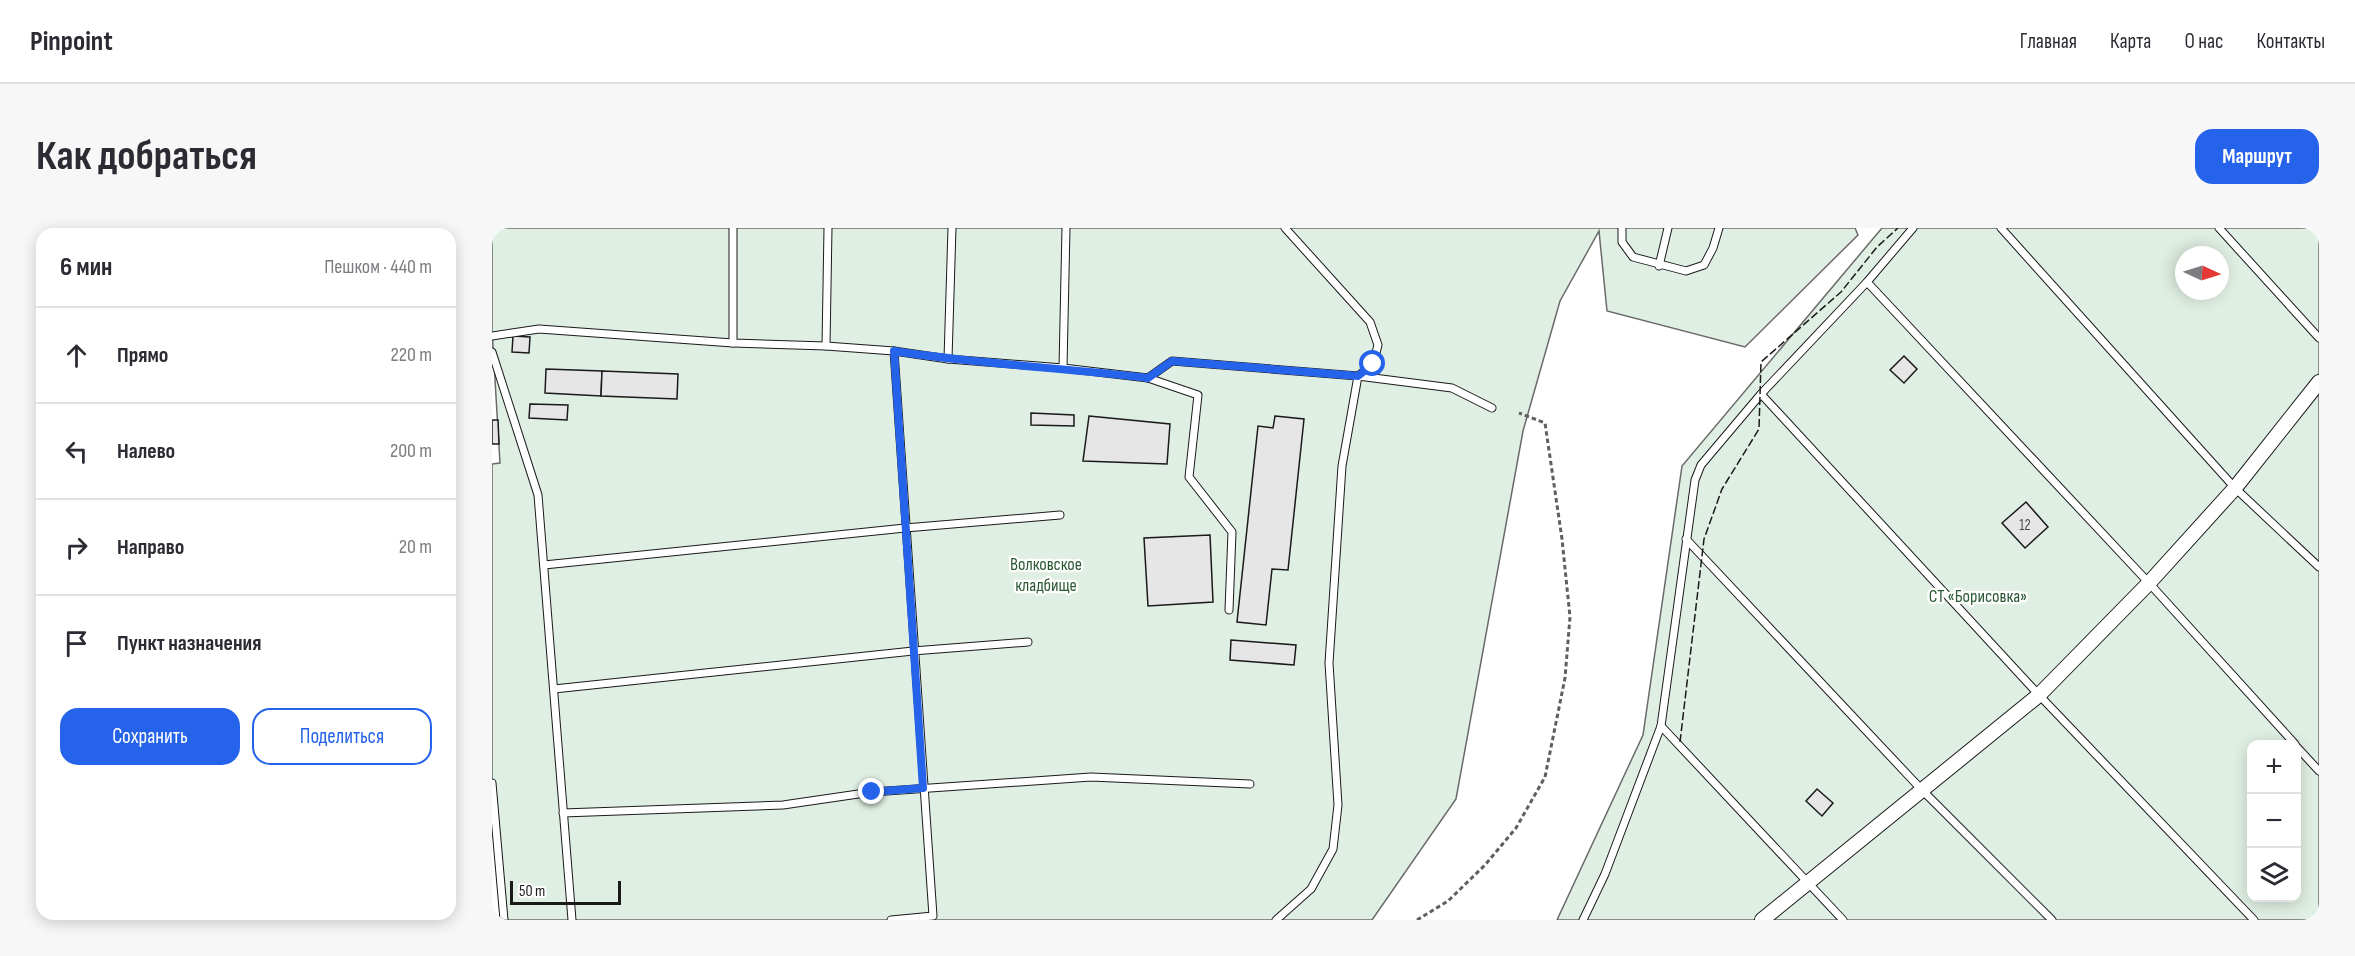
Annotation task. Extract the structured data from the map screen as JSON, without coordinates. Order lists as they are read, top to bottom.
{
  "parks": ["Волковское кладбище", "СТ «Борисовка»"],
  "house_numbers": ["12"],
  "scale_bar": "50 m",
  "north": "right",
  "page": {
    "header": "Pinpoint",
    "nav": [
      "Главная",
      "Карта",
      "О нас",
      "Контакты"
    ],
    "buttons": [
      "Маршрут",
      ["Сохранить", "Поделиться"]
    ],
    "title": "Как добраться",
    "heading": ["6 мин", "Пешком · 440 m"],
    "list": [
      ["Прямо", "220 m"],
      ["Налево", "200 m"],
      ["Направо", "20 m"],
      "Пункт назначения"
    ],
    "map_buttons": ["+", "−"],
    "scale": "50 m"
  }
}
